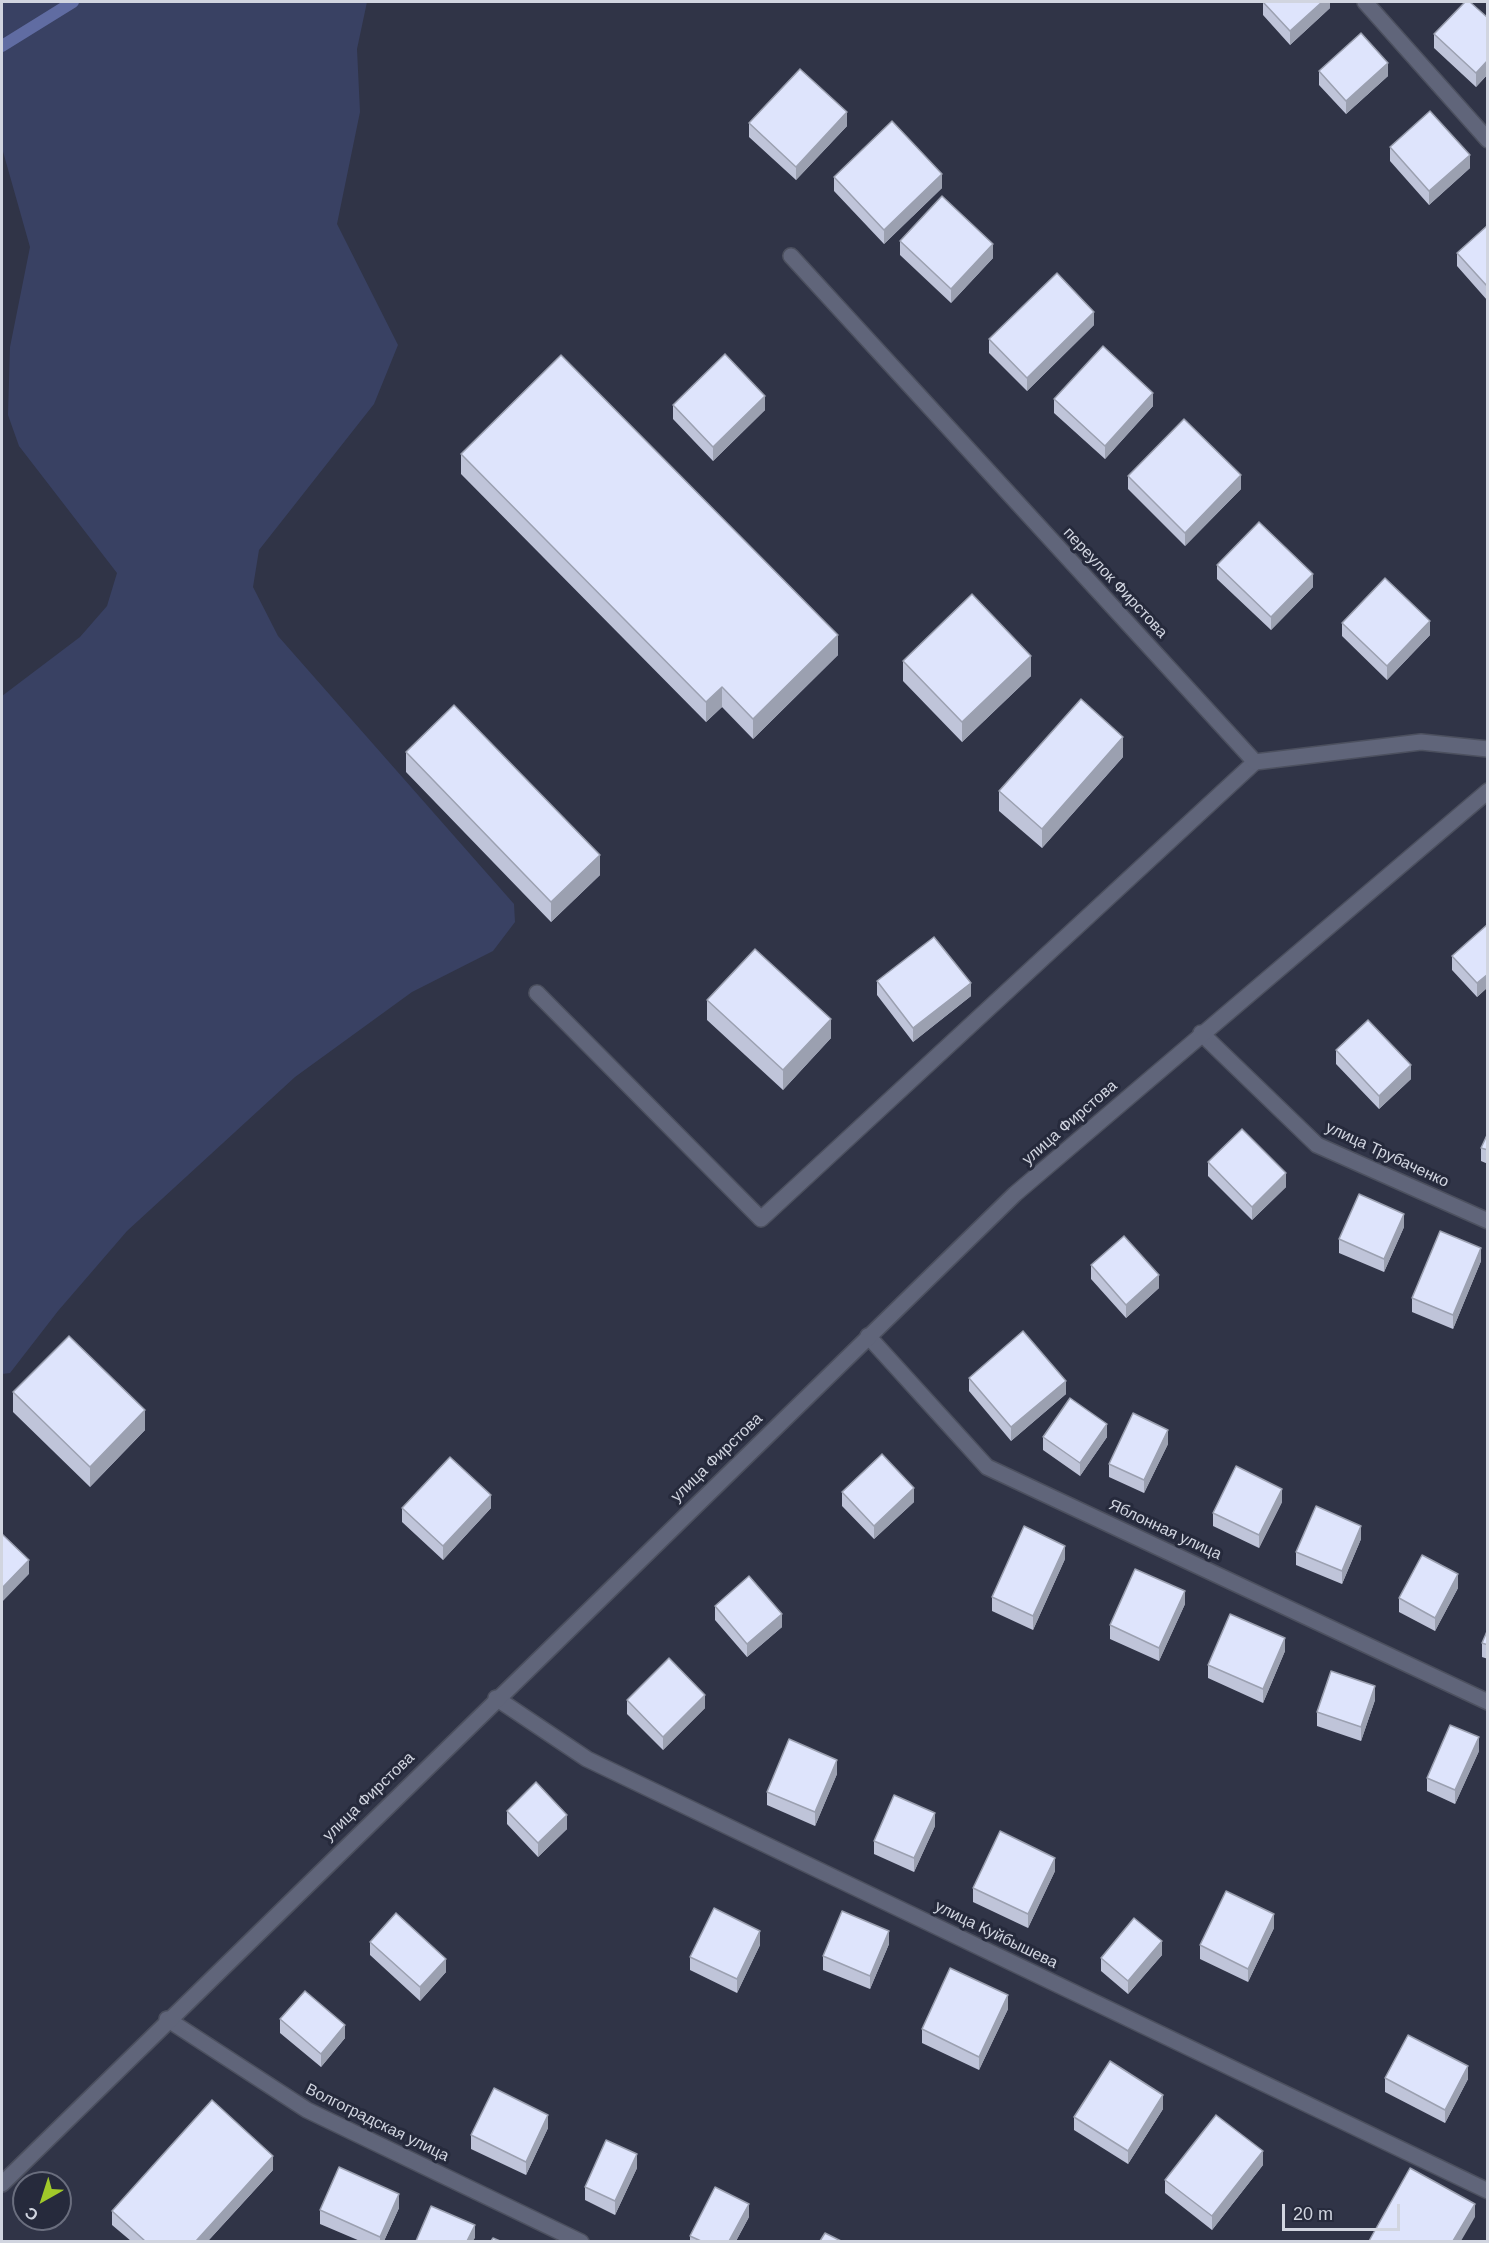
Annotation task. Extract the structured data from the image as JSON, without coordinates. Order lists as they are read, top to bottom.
{
  "streets": {
    "street": [
      "переулок Фирстова",
      "улица Фирстова",
      "улица Трубаченко",
      "Яблонная улица",
      "улица Куйбышева",
      "Волгоградская улица"
    ]
  },
  "crossings": [
    ["улица Фирстова", "улица Трубаченко"],
    ["улица Фирстова", "Яблонная улица"],
    ["улица Фирстова", "улица Куйбышева"],
    ["улица Фирстова", "Волгоградская улица"]
  ],
  "scale_bar": "20 m",
  "north": "bottom left"
}
